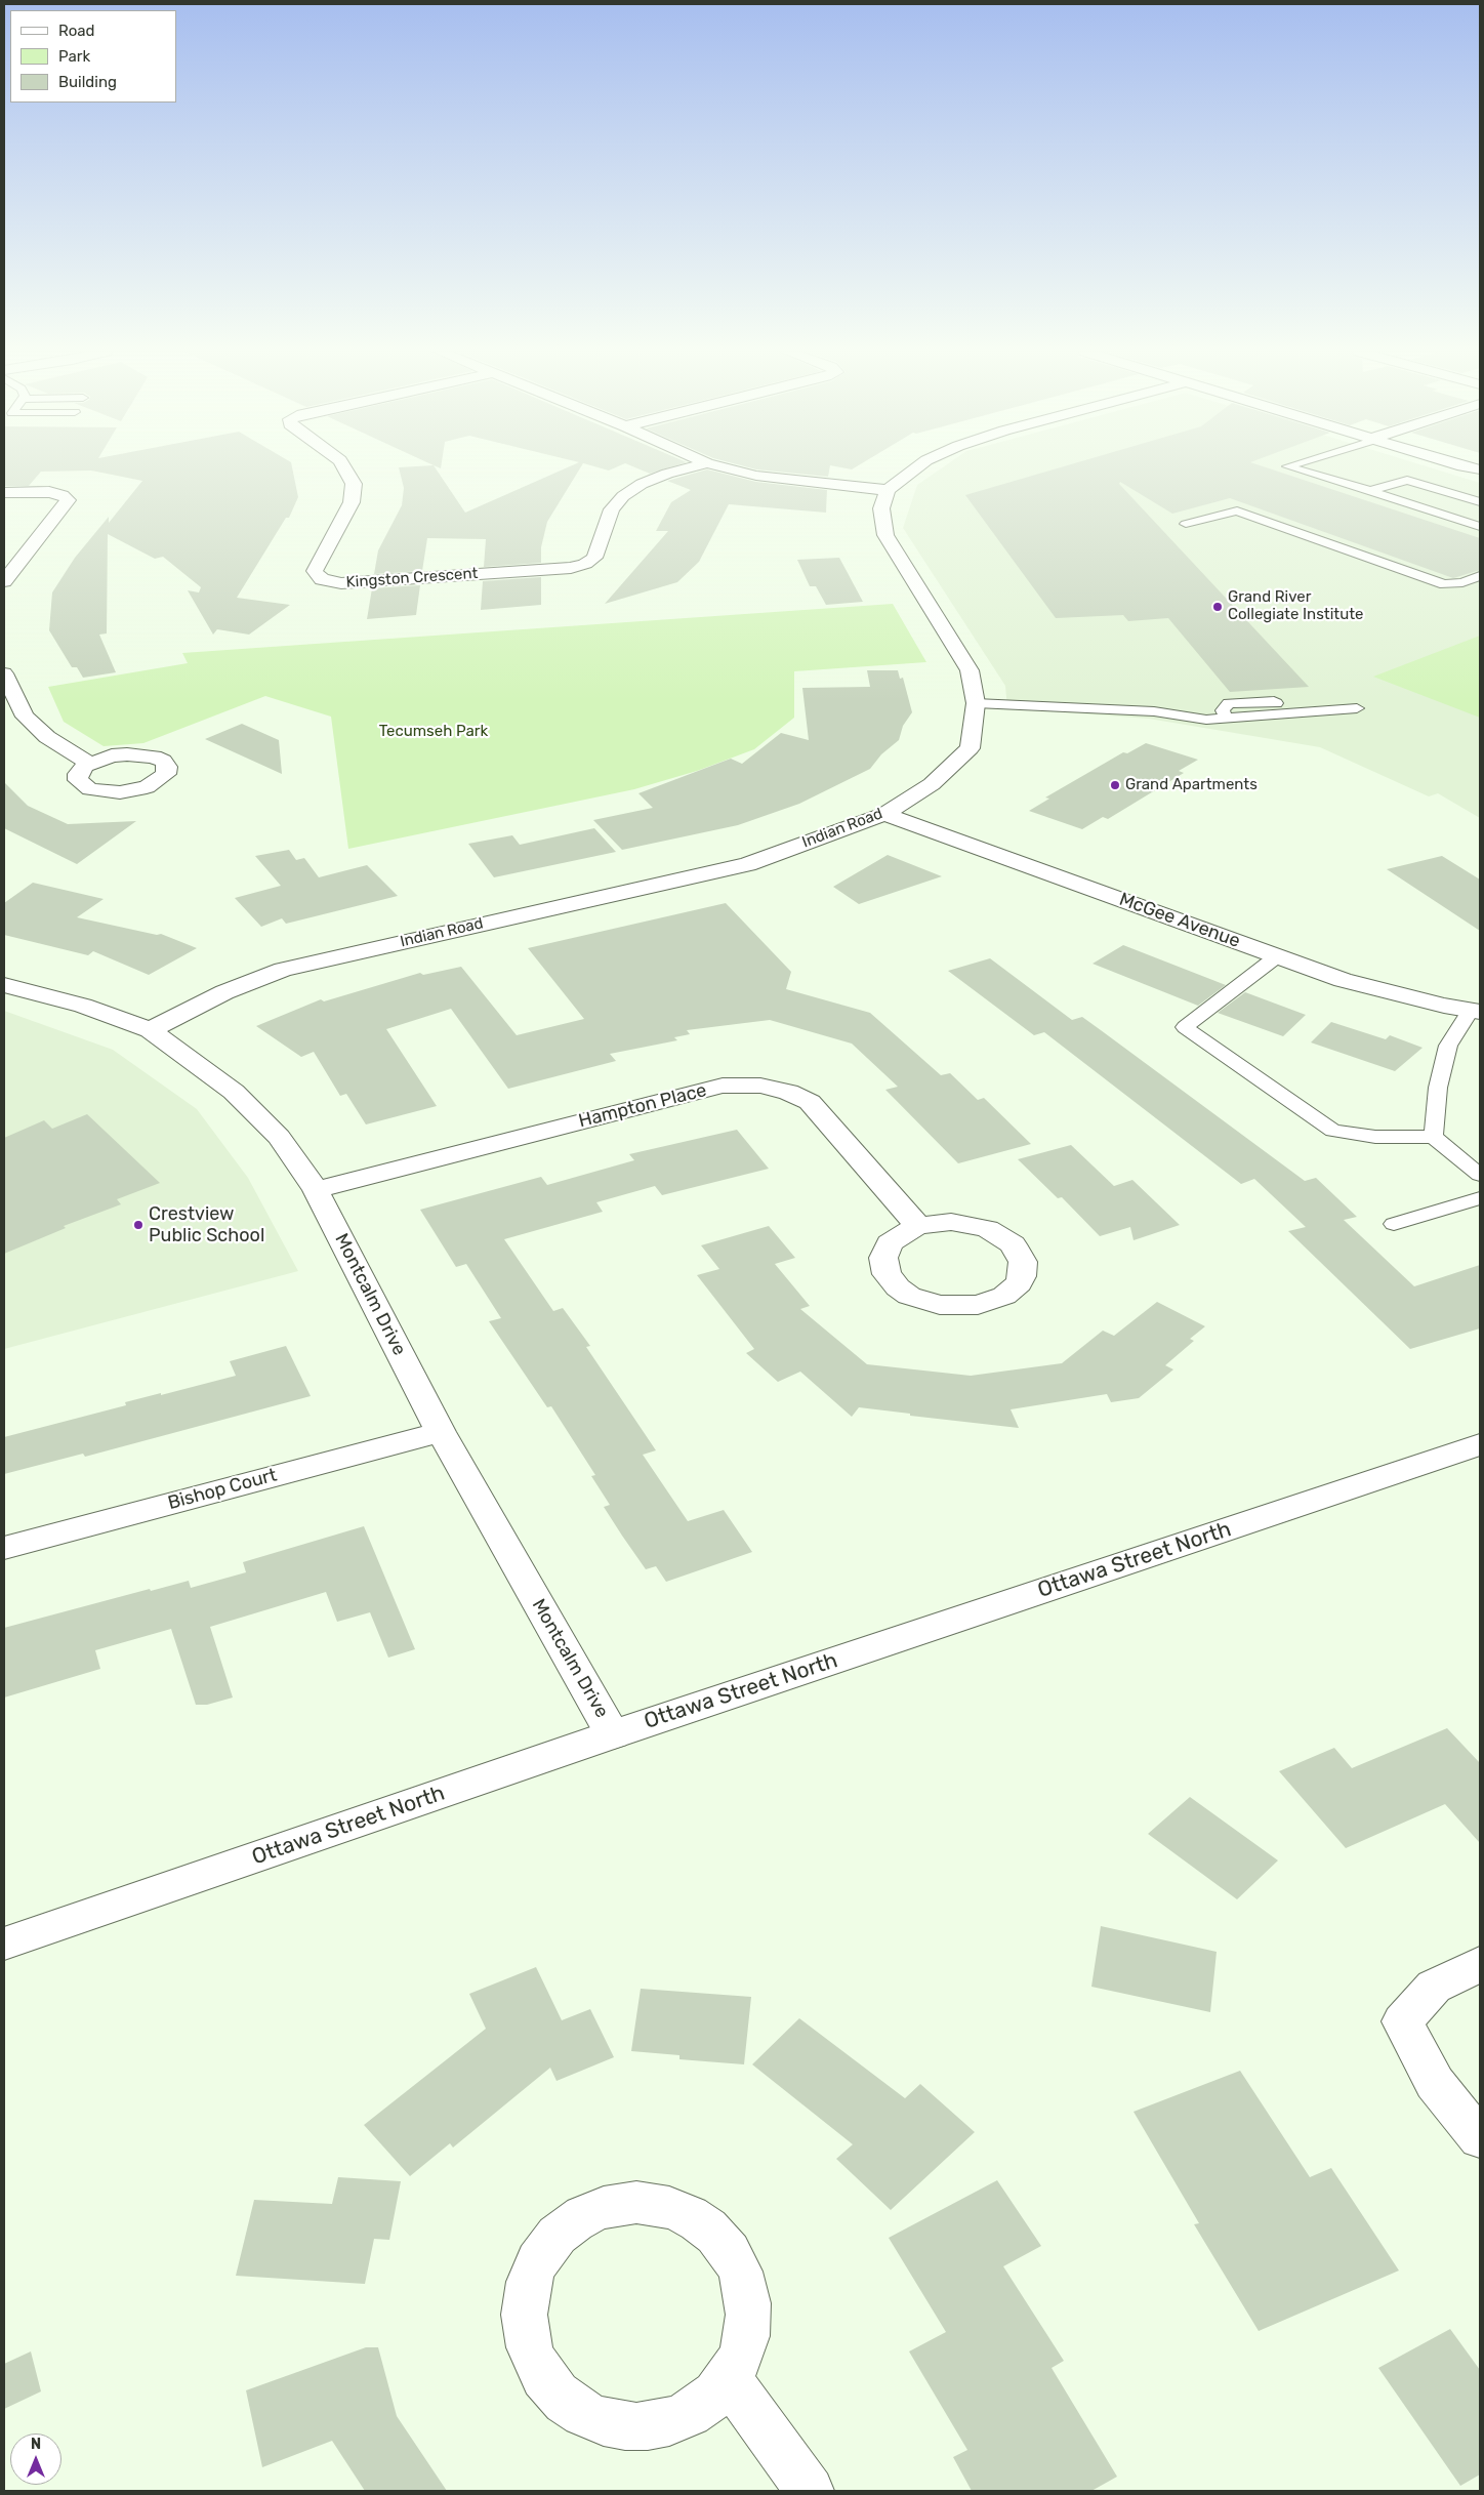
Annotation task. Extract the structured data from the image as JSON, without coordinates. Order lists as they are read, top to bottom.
{
  "streets": {
    "street": [
      "Kingston Crescent",
      "Indian Road",
      "McGee Avenue",
      "Hampton Place",
      "Montcalm Drive",
      "Bishop Court",
      "Ottawa Street North"
    ]
  },
  "crossings": [
    ["Indian Road", "McGee Avenue"],
    ["Indian Road", "Montcalm Drive"],
    ["Hampton Place", "Montcalm Drive"],
    ["Montcalm Drive", "Bishop Court"],
    ["Montcalm Drive", "Ottawa Street North"]
  ],
  "parks": ["Tecumseh Park"],
  "places": ["Grand River Collegiate Institute", "Grand Apartments", "Crestview Public School"],
  "legend": ["Road", "Park", "Building"],
  "north": "top"
}
